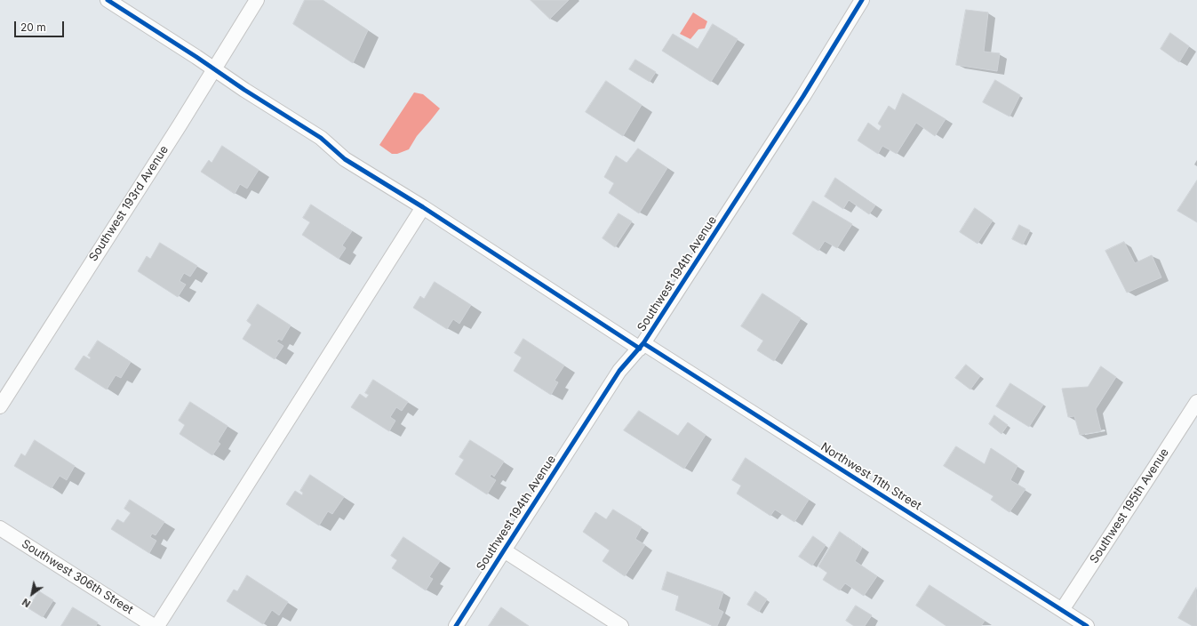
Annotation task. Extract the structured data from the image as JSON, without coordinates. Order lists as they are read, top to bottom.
{
  "streets": {
    "street": [
      "Southwest 193rd Avenue",
      "Southwest 194th Avenue",
      "Northwest 11th Street",
      "Southwest 195th Avenue",
      "Southwest 306th Street"
    ]
  },
  "crossings": [
    ["Southwest 193rd Avenue", "Northwest 11th Street"],
    ["Southwest 194th Avenue", "Northwest 11th Street"],
    ["Northwest 11th Street", "Southwest 195th Avenue"]
  ],
  "scale_bar": "20 m",
  "north": "bottom left"
}
